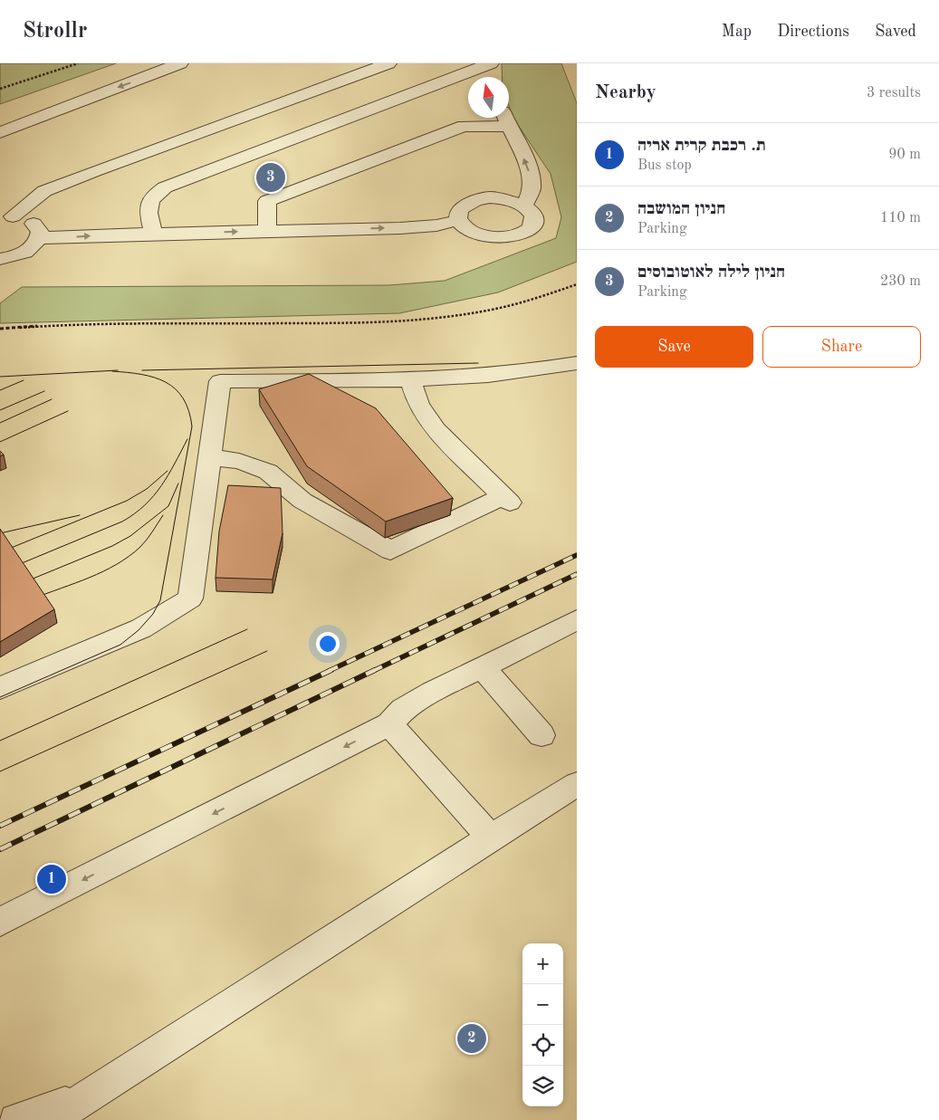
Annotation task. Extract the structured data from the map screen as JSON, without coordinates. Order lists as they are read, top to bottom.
{
  "north": "top",
  "page": {
    "header": "Strollr",
    "nav": ["Map", "Directions", "Saved"],
    "heading": ["Nearby", "3 results"],
    "list": [
      {
        "mark": "1",
        "name": "ת. רכבת קרית אריה",
        "note": "Bus stop",
        "value": "90 m"
      },
      {
        "mark": "2",
        "name": "חניון המושבה",
        "note": "Parking",
        "value": "110 m"
      },
      {
        "mark": "3",
        "name": "חניון לילה לאוטובוסים",
        "note": "Parking",
        "value": "230 m"
      }
    ],
    "pins": ["3", "1", "2"],
    "buttons": ["Save", "Share"],
    "map_buttons": ["+", "−"]
  }
}
